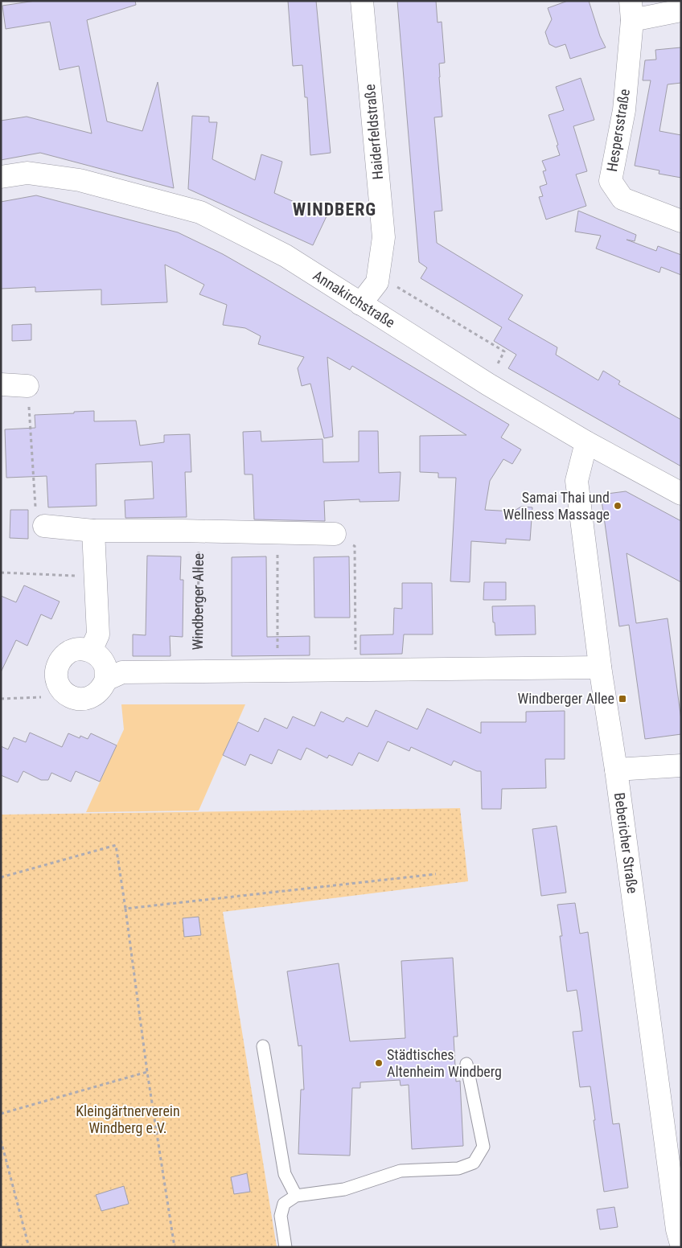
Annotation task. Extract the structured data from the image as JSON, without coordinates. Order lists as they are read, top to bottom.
{
  "streets": {
    "street": [
      "Hespersstraße",
      "Haiderfeldstraße",
      "Annakirchstraße",
      "Bebericher Straße"
    ],
    "path": ["Windberger Allee"]
  },
  "crossings": [
    ["Haiderfeldstraße", "Annakirchstraße"],
    ["Annakirchstraße", "Bebericher Straße"]
  ],
  "districts": ["WINDBERG"],
  "parks": ["Kleingärtnerverein Windberg e.V."],
  "places": {
    "other": ["Samai Thai und Wellness Massage", "Städtisches Altenheim Windberg"],
    "transit": ["Windberger Allee"]
  }
}
